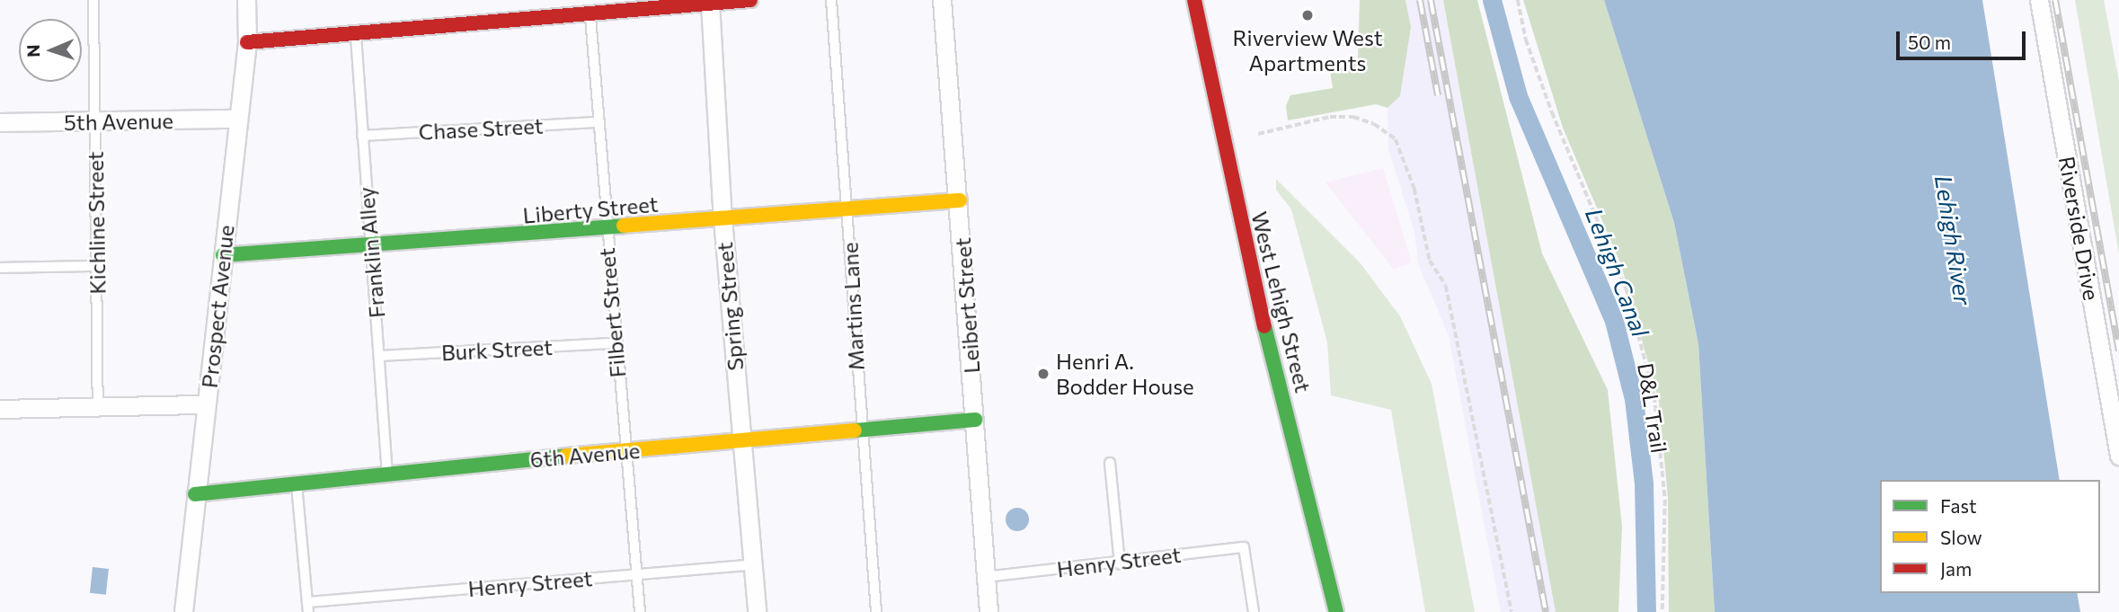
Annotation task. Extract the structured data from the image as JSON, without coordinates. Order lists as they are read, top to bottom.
{
  "streets": {
    "street": [
      "5th Avenue",
      "Liberty Street",
      "Riverside Drive",
      "West Lehigh Street",
      "Leibert Street",
      "Prospect Avenue",
      "Spring Street",
      "6th Avenue"
    ],
    "lane": [
      "Chase Street",
      "Kichline Street",
      "Franklin Alley",
      "Martins Lane",
      "Filbert Street",
      "Burk Street",
      "Henry Street"
    ],
    "path": ["D&L Trail"]
  },
  "crossings": [
    ["5th Avenue", "Kichline Street"],
    ["5th Avenue", "Prospect Avenue"],
    ["Chase Street", "Franklin Alley"],
    ["Chase Street", "Filbert Street"],
    ["Liberty Street", "Franklin Alley"],
    ["Liberty Street", "Leibert Street"],
    ["Liberty Street", "Prospect Avenue"],
    ["Liberty Street", "Spring Street"],
    ["Liberty Street", "Martins Lane"],
    ["Liberty Street", "Filbert Street"],
    ["Franklin Alley", "Burk Street"],
    ["Franklin Alley", "6th Avenue"],
    ["Leibert Street", "6th Avenue"],
    ["Leibert Street", "Henry Street"],
    ["Prospect Avenue", "6th Avenue"],
    ["Spring Street", "6th Avenue"],
    ["Spring Street", "Henry Street"],
    ["Martins Lane", "6th Avenue"],
    ["Filbert Street", "Burk Street"],
    ["Filbert Street", "6th Avenue"],
    ["Filbert Street", "Henry Street"]
  ],
  "water": ["Lehigh River", "Lehigh Canal"],
  "places": ["Riverview West Apartments", "Henri A. Bodder House"],
  "legend": ["Fast", "Slow", "Jam"],
  "scale_bar": "50 m",
  "north": "left"
}
